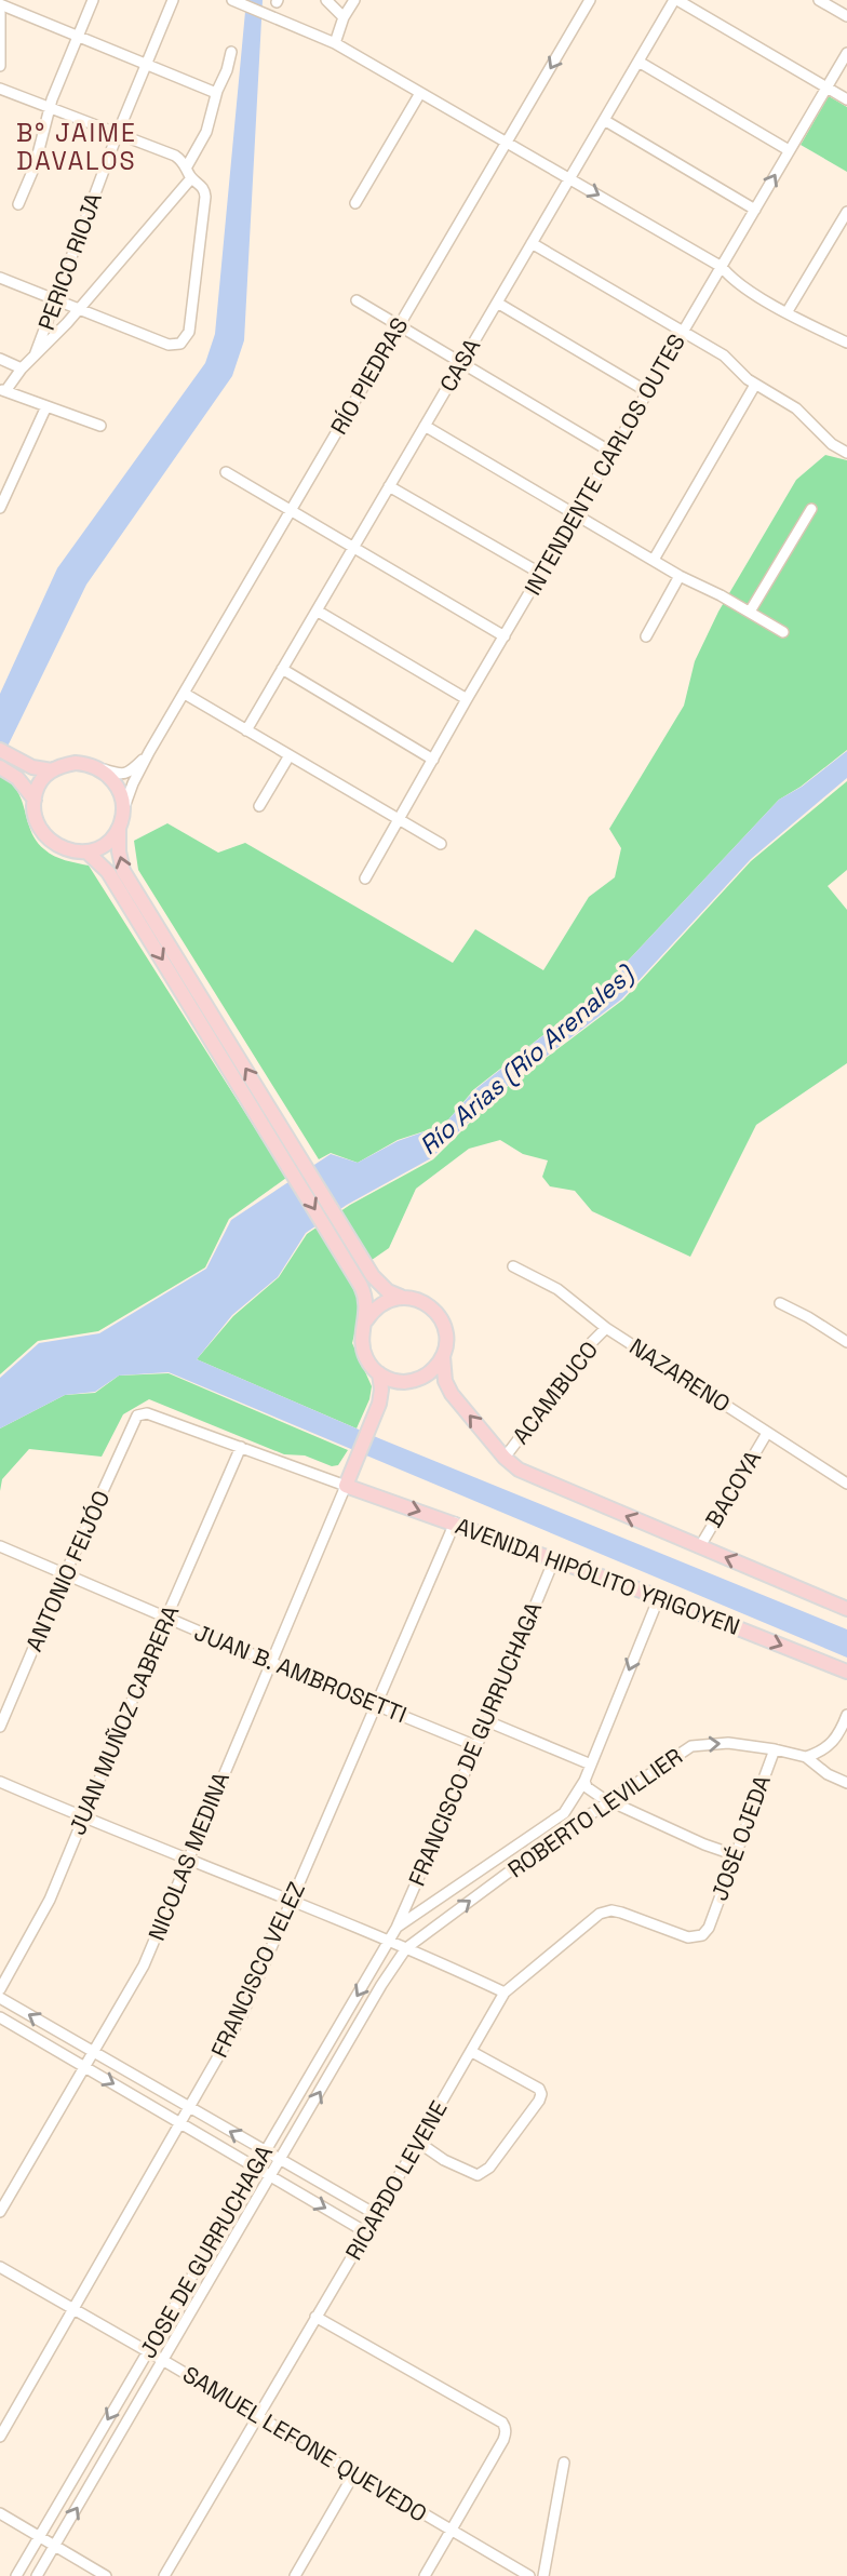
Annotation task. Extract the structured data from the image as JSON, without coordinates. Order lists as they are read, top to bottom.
{
  "streets": {
    "main road": ["AVENIDA HIPÓLITO YRIGOYEN"],
    "street": [
      "PERICO RIOJA",
      "CASA",
      "RÍO PIEDRAS",
      "INTENDENTE CARLOS OUTES",
      "NAZARENO",
      "ACAMBUCO",
      "BACOYA",
      "ANTONIO FEIJÓO",
      "JUAN B. AMBROSETTI",
      "JUAN MUÑOZ CABRERA",
      "FRANCISCO DE GURRUCHAGA",
      "ROBERTO LEVILLIER",
      "JOSÉ OJEDA",
      "NICOLAS MEDINA",
      "FRANCISCO VELEZ",
      "RICARDO LEVENE",
      "JOSE DE GURRUCHAGA",
      "SAMUEL LEFONE QUEVEDO"
    ]
  },
  "crossings": [
    ["NAZARENO", "ACAMBUCO"],
    ["NAZARENO", "BACOYA"],
    ["ANTONIO FEIJÓO", "JUAN B. AMBROSETTI"],
    ["ANTONIO FEIJÓO", "JUAN MUÑOZ CABRERA"],
    ["AVENIDA HIPÓLITO YRIGOYEN", "FRANCISCO DE GURRUCHAGA"],
    ["AVENIDA HIPÓLITO YRIGOYEN", "NICOLAS MEDINA"],
    ["AVENIDA HIPÓLITO YRIGOYEN", "FRANCISCO VELEZ"],
    ["JUAN B. AMBROSETTI", "JUAN MUÑOZ CABRERA"],
    ["JUAN B. AMBROSETTI", "FRANCISCO DE GURRUCHAGA"],
    ["JUAN B. AMBROSETTI", "NICOLAS MEDINA"],
    ["JUAN B. AMBROSETTI", "FRANCISCO VELEZ"],
    ["FRANCISCO DE GURRUCHAGA", "ROBERTO LEVILLIER"],
    ["FRANCISCO DE GURRUCHAGA", "JOSE DE GURRUCHAGA"],
    ["ROBERTO LEVILLIER", "JOSÉ OJEDA"],
    ["ROBERTO LEVILLIER", "JOSE DE GURRUCHAGA"],
    ["JOSÉ OJEDA", "RICARDO LEVENE"],
    ["FRANCISCO VELEZ", "SAMUEL LEFONE QUEVEDO"],
    ["RICARDO LEVENE", "SAMUEL LEFONE QUEVEDO"],
    ["JOSE DE GURRUCHAGA", "SAMUEL LEFONE QUEVEDO"]
  ],
  "districts": ["B° JAIME DAVALOS"],
  "water": ["Río Arias (Río Arenales)"]
}
